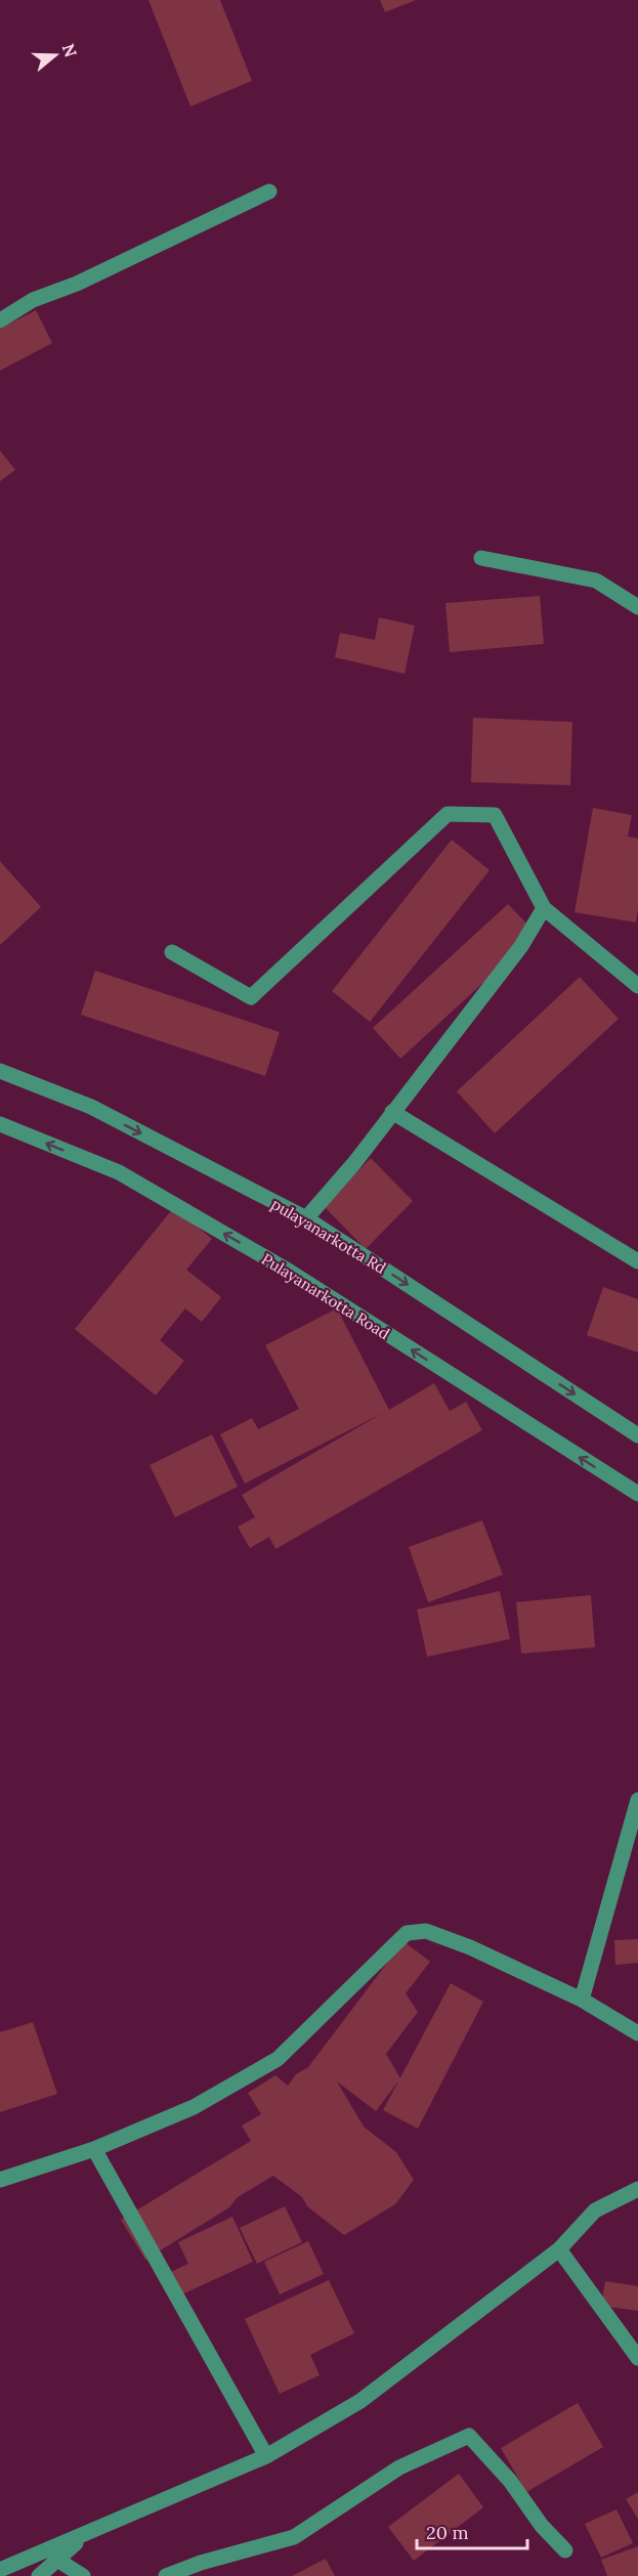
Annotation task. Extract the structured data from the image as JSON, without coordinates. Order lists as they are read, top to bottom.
{
  "streets": {
    "street": ["pulayanarkotta Rd", "Pulayanarkotta Road"]
  },
  "one_way": ["pulayanarkotta Rd", "Pulayanarkotta Road"],
  "scale_bar": "20 m",
  "north": "right"
}
